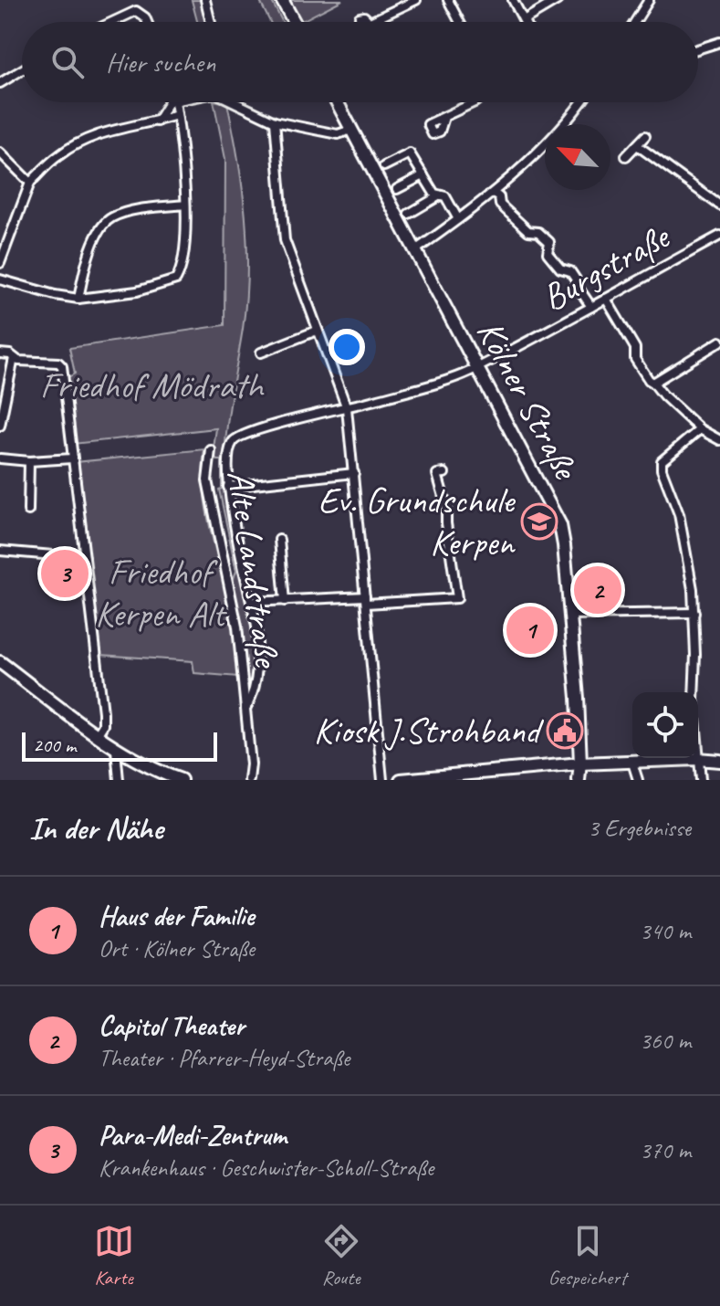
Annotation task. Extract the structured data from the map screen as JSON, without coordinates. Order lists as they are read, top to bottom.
{
  "streets": {
    "main road": ["Kölner Straße"],
    "street": ["Burgstraße", "Alte Landstraße"]
  },
  "crossings": [
    ["Burgstraße", "Kölner Straße"],
    ["Burgstraße", "Alte Landstraße"]
  ],
  "parks": ["Friedhof Mödrath", "Friedhof Kerpen Alt"],
  "places": {
    "school or university": ["Ev. Grundschule Kerpen"],
    "public building": ["Kiosk J.Strohband"]
  },
  "scale_bar": "200 m",
  "north": "top left",
  "page": {
    "search": "Hier suchen",
    "pins": ["3", "2", "1"],
    "scale": "200 m",
    "heading": ["In der Nähe", "3 Ergebnisse"],
    "list": [
      {
        "mark": "1",
        "name": "Haus der Familie",
        "note": "Ort · Kölner Straße",
        "value": "340 m"
      },
      {
        "mark": "2",
        "name": "Capitol Theater",
        "note": "Theater · Pfarrer-Heyd-Straße",
        "value": "360 m"
      },
      {
        "mark": "3",
        "name": "Para-Medi-Zentrum",
        "note": "Krankenhaus · Geschwister-Scholl-Straße",
        "value": "370 m"
      }
    ],
    "nav": ["Karte", "Route", "Gespeichert"]
  }
}
